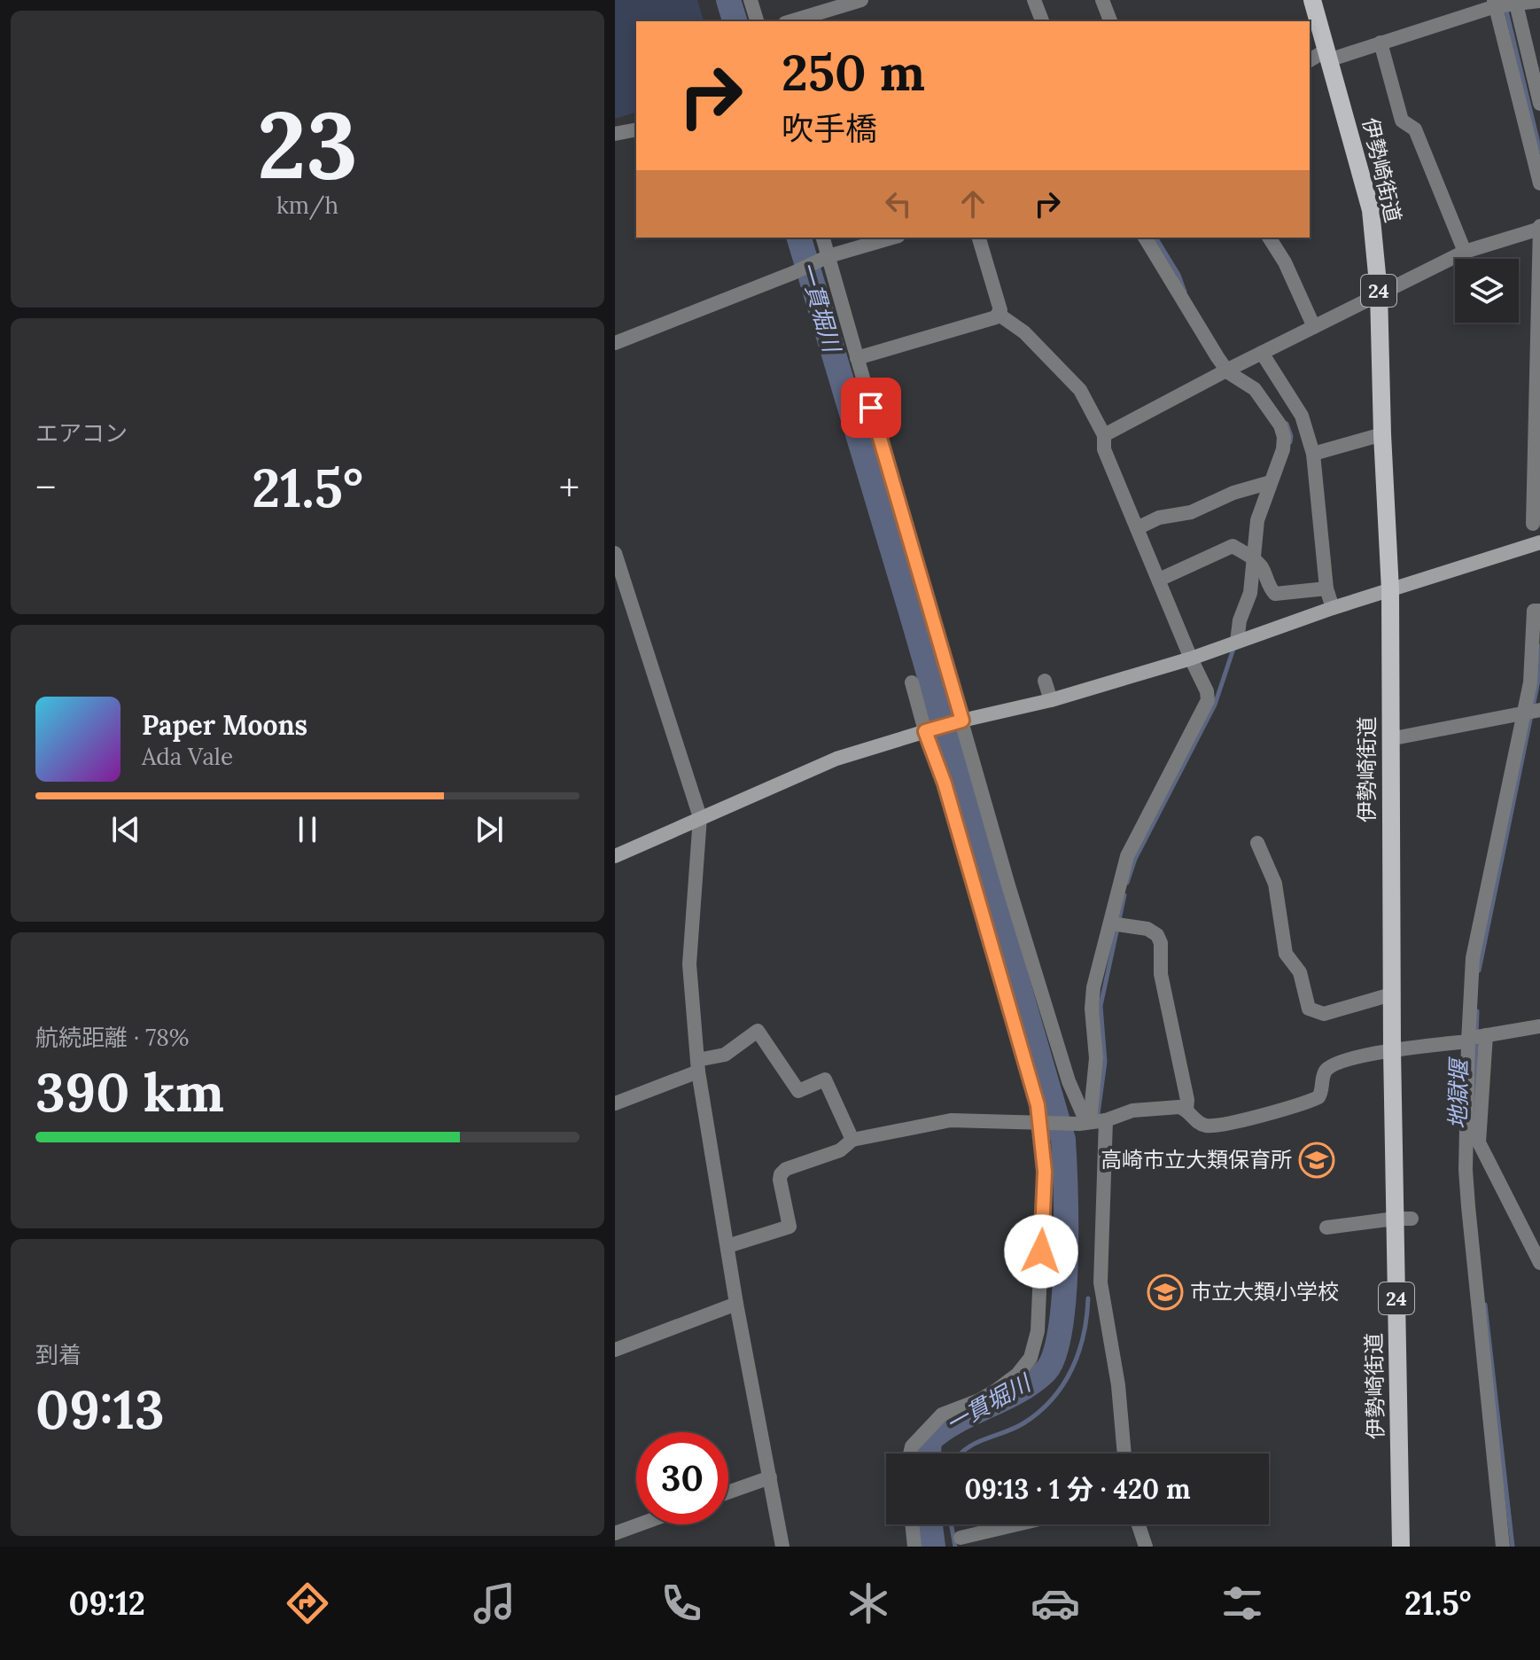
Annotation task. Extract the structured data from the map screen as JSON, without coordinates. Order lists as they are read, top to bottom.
{
  "streets": {
    "main road": ["伊勢崎街道", "24"]
  },
  "water": ["一貫堀川", "地獄堰"],
  "places": {
    "school or university": ["高崎市立大類保育所", "市立大類小学校"]
  },
  "page": {
    "tile": [
      ["23", "km/h"],
      "エアコン",
      ["航続距離 · 78%", "390 km"],
      ["到着", "09:13"]
    ],
    "turn": ["250 m", "吹手橋"],
    "heat": ["−", "21.5°", "+"],
    "song": ["Paper Moons", "Ada Vale"],
    "limit": "30",
    "trip": "09:13 · 1 分 · 420 m",
    "tabs": ["09:12", "21.5°"]
  }
}
